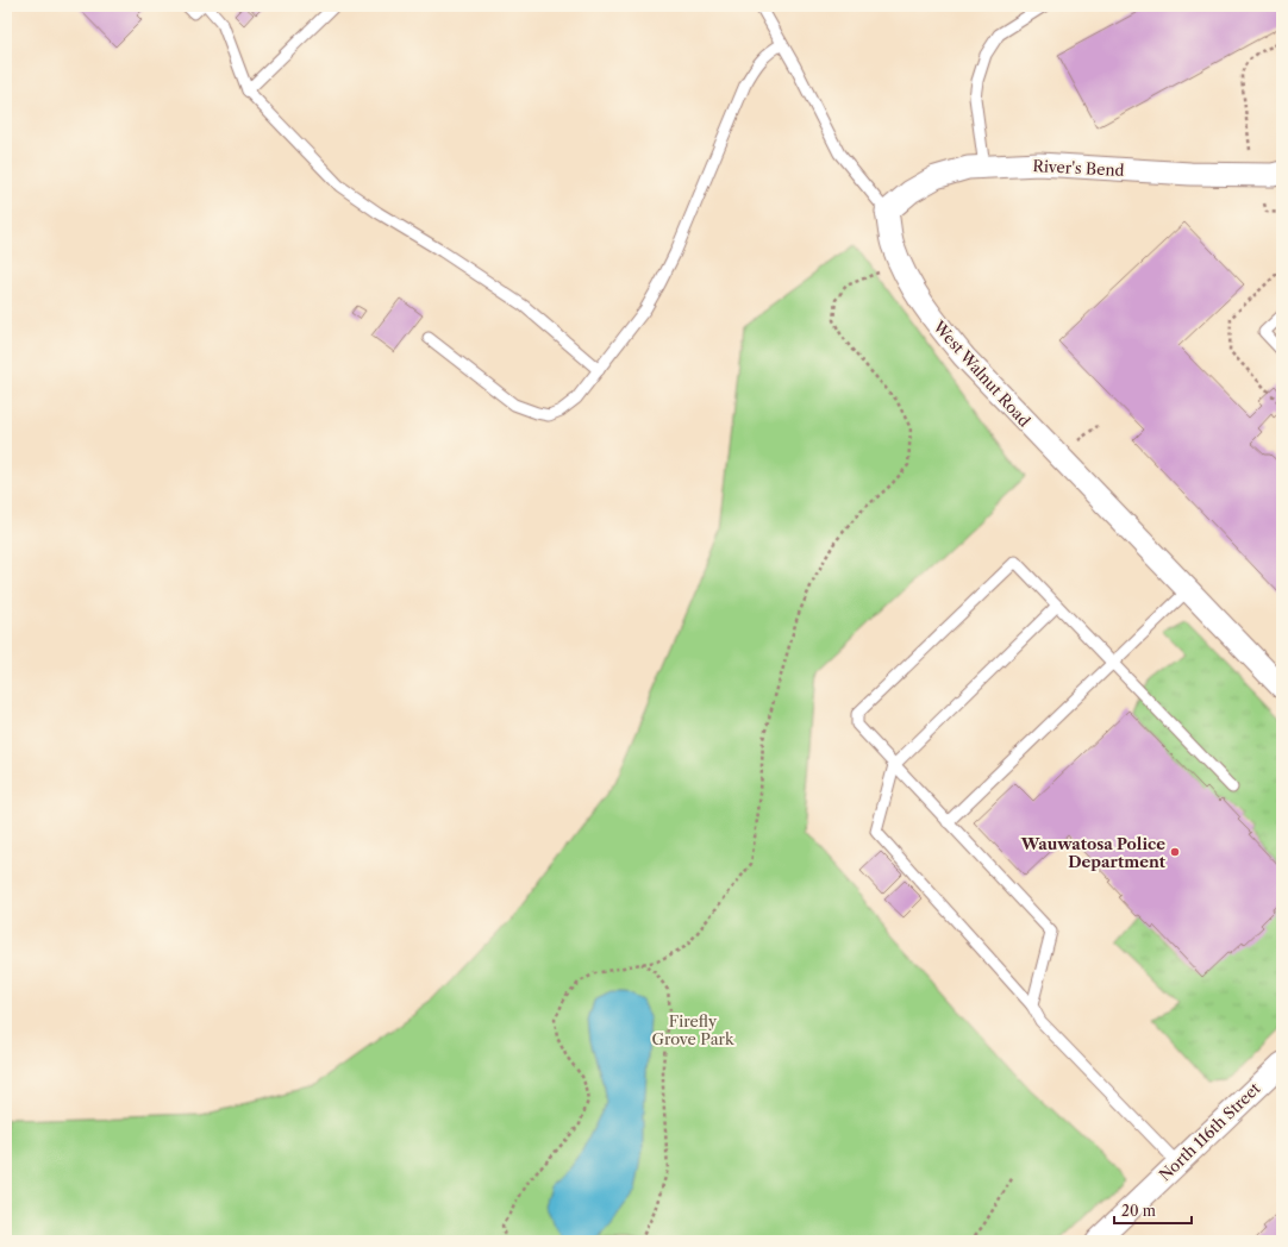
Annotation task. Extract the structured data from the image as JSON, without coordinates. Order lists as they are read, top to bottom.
{
  "streets": {
    "street": ["River's Bend", "West Walnut Road", "North 116th Street"]
  },
  "crossings": [
    ["River's Bend", "West Walnut Road"]
  ],
  "parks": ["Firefly Grove Park"],
  "places": ["Wauwatosa Police Department"],
  "scale_bar": "20 m"
}
